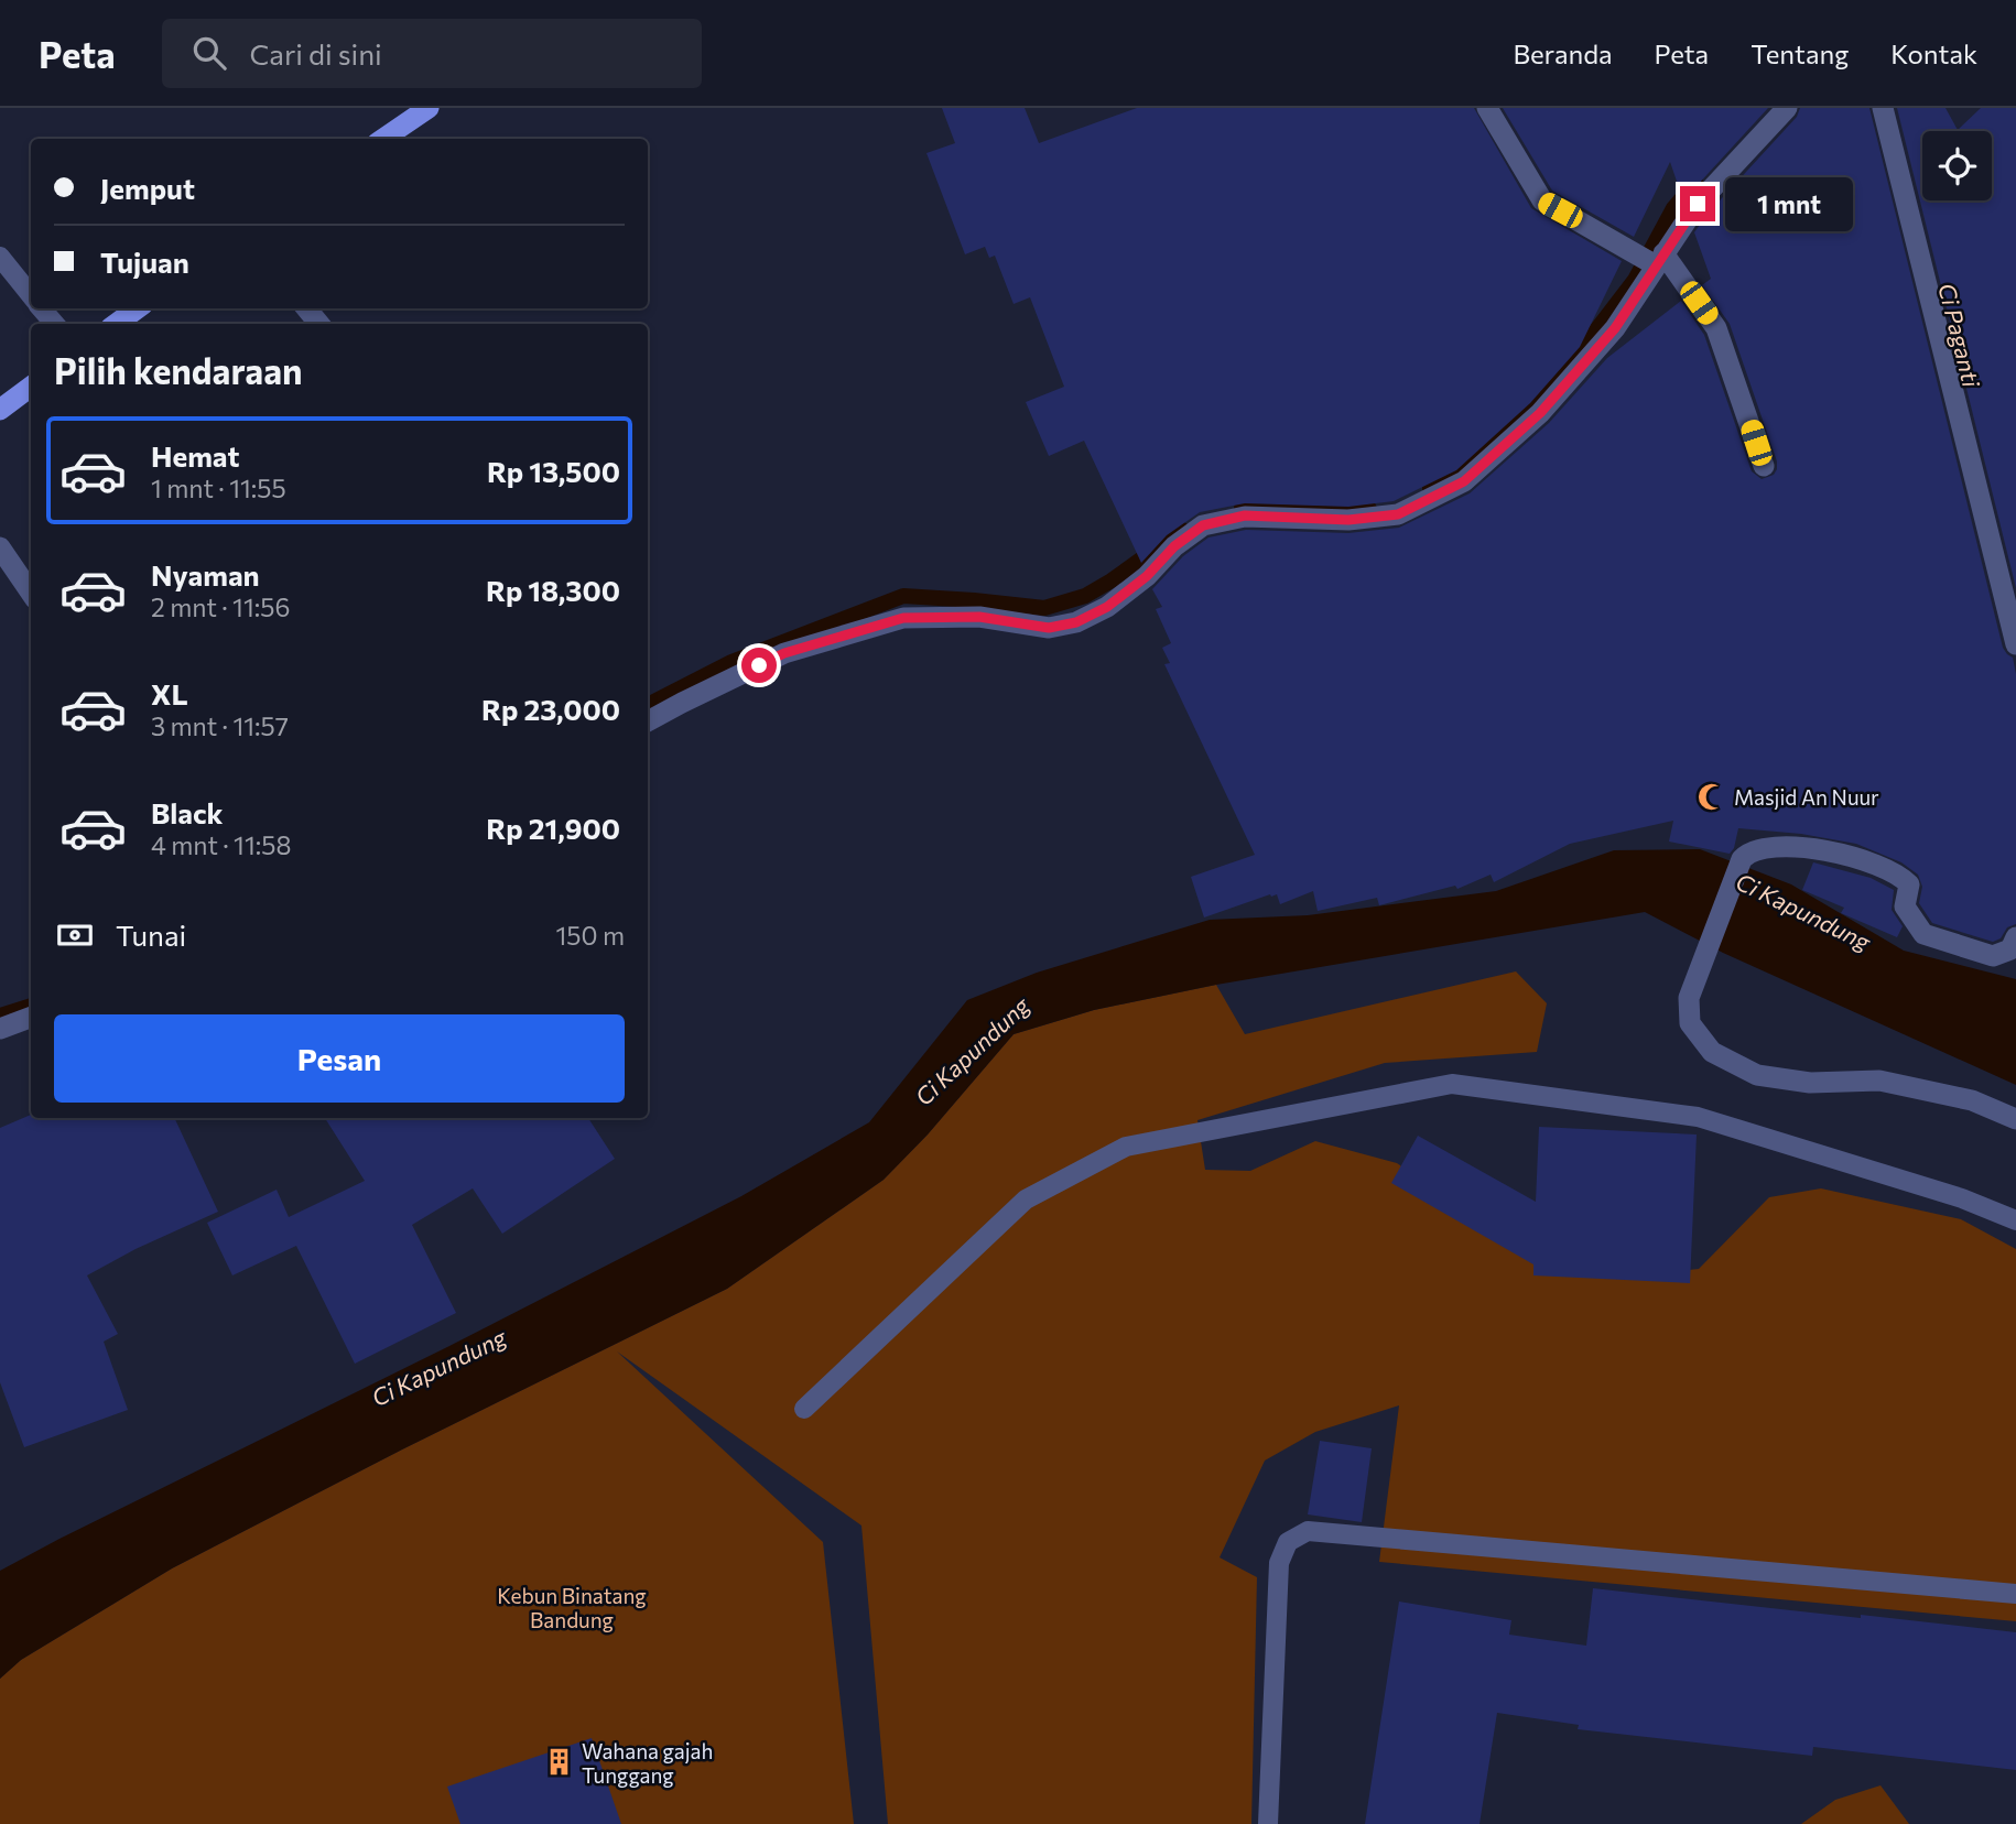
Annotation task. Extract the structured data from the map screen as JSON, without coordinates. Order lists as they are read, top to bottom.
{
  "water": ["Ci Paganti", "Ci Kapundung"],
  "parks": ["Kebun Binatang Bandung"],
  "places": {
    "mosque": ["Masjid An Nuur"],
    "building": ["Wahana gajah Tunggang"]
  },
  "page": {
    "header": "Peta",
    "search": "Cari di sini",
    "nav": [
      "Beranda",
      "Peta",
      "Tentang",
      "Kontak"
    ],
    "banner": ["Jemput", "Tujuan"],
    "bubble": "1 mnt",
    "heading": "Pilih kendaraan",
    "list": [
      {
        "name": "Hemat",
        "note": "1 mnt · 11:55",
        "value": "Rp 13,500"
      },
      {
        "name": "Nyaman",
        "note": "2 mnt · 11:56",
        "value": "Rp 18,300"
      },
      {
        "name": "XL",
        "note": "3 mnt · 11:57",
        "value": "Rp 23,000"
      },
      {
        "name": "Black",
        "note": "4 mnt · 11:58",
        "value": "Rp 21,900"
      }
    ],
    "pay": ["Tunai", "150 m"],
    "buttons": "Pesan"
  }
}
